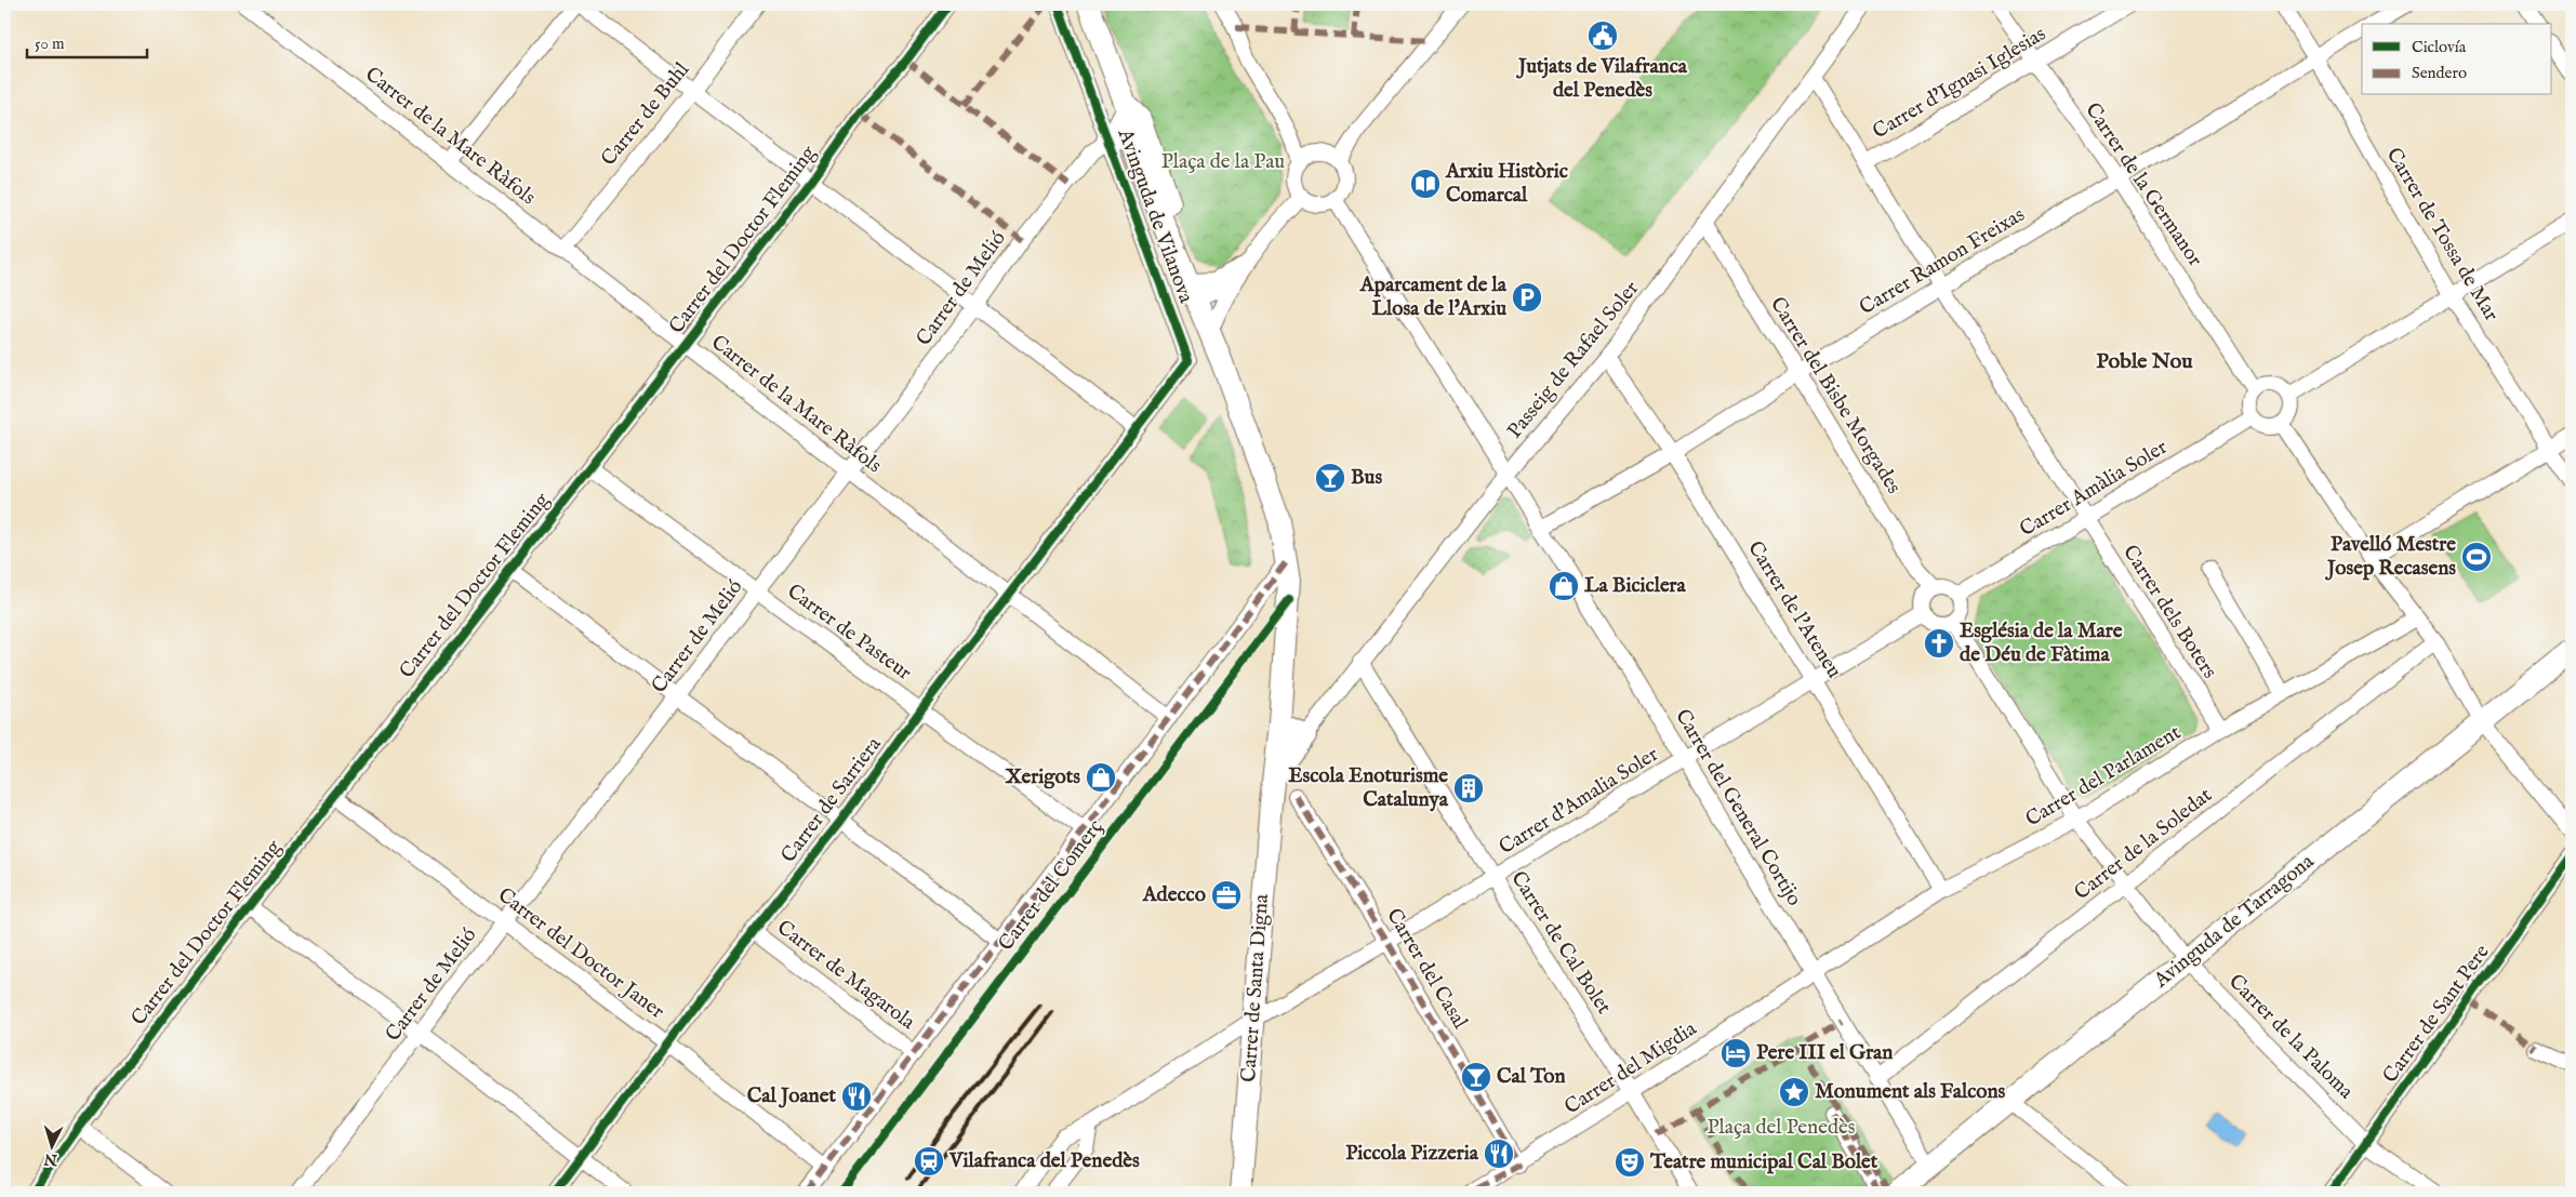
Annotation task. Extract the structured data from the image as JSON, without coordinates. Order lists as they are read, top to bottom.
{
  "streets": {
    "street": [
      "Carrer d'Ignasi Iglesias",
      "Carrer de Buhl",
      "Carrer de la Mare Ràfols",
      "Carrer de la Germanor",
      "Avinguda de Vilanova",
      "Carrer de Tossa de Mar",
      "Carrer del Doctor Fleming",
      "Carrer Ramon Freixas",
      "Carrer de Melió",
      "Passeig de Rafael Soler",
      "Carrer del Bisbe Morgades",
      "Carrer Amàlia Soler",
      "Carrer de l'Ateneu",
      "Carrer dels Boters",
      "Carrer de Pasteur",
      "Carrer del Parlament",
      "Carrer de Sarriera",
      "Carrer d'Amalia Soler",
      "Carrer del General Cortijo",
      "Carrer de la Soledat",
      "Carrer del Comerç",
      "Avinguda de Tarragona",
      "Carrer de Cal Bolet",
      "Carrer del Doctor Janer",
      "Carrer del Casal",
      "Carrer de Magarola",
      "Carrer de Santa Digna",
      "Carrer de Sant Pere",
      "Carrer de la Paloma",
      "Carrer del Migdia"
    ]
  },
  "crossings": [
    ["Carrer d'Ignasi Iglesias", "Carrer de la Germanor"],
    ["Carrer d'Ignasi Iglesias", "Carrer dels Boters"],
    ["Carrer de Buhl", "Carrer de la Mare Ràfols"],
    ["Carrer de la Mare Ràfols", "Carrer del Doctor Fleming"],
    ["Carrer de la Mare Ràfols", "Carrer de Melió"],
    ["Carrer de la Mare Ràfols", "Carrer de Sarriera"],
    ["Carrer de la Mare Ràfols", "Carrer del Comerç"],
    ["Carrer de la Germanor", "Carrer Ramon Freixas"],
    ["Carrer de la Germanor", "Carrer Amàlia Soler"],
    ["Avinguda de Vilanova", "Carrer de Melió"],
    ["Avinguda de Vilanova", "Carrer de Sarriera"],
    ["Carrer de Tossa de Mar", "Carrer Ramon Freixas"],
    ["Carrer del Doctor Fleming", "Carrer de Pasteur"],
    ["Carrer del Doctor Fleming", "Carrer del Doctor Janer"],
    ["Carrer Ramon Freixas", "Carrer del Bisbe Morgades"],
    ["Carrer Ramon Freixas", "Carrer de l'Ateneu"],
    ["Carrer Ramon Freixas", "Carrer dels Boters"],
    ["Carrer Ramon Freixas", "Carrer del General Cortijo"],
    ["Carrer de Melió", "Carrer de Pasteur"],
    ["Carrer de Melió", "Carrer del Doctor Janer"],
    ["Passeig de Rafael Soler", "Carrer del Bisbe Morgades"],
    ["Passeig de Rafael Soler", "Carrer de l'Ateneu"],
    ["Passeig de Rafael Soler", "Carrer dels Boters"],
    ["Passeig de Rafael Soler", "Carrer del General Cortijo"],
    ["Passeig de Rafael Soler", "Carrer de Cal Bolet"],
    ["Carrer del Bisbe Morgades", "Carrer Amàlia Soler"],
    ["Carrer del Bisbe Morgades", "Carrer d'Amalia Soler"],
    ["Carrer Amàlia Soler", "Carrer dels Boters"],
    ["Carrer Amàlia Soler", "Carrer d'Amalia Soler"],
    ["Carrer de l'Ateneu", "Carrer del Parlament"],
    ["Carrer de l'Ateneu", "Carrer d'Amalia Soler"],
    ["Carrer dels Boters", "Carrer del Parlament"],
    ["Carrer de Pasteur", "Carrer de Sarriera"],
    ["Carrer de Pasteur", "Carrer del Comerç"],
    ["Carrer del Parlament", "Carrer del General Cortijo"],
    ["Carrer del Parlament", "Carrer del Migdia"],
    ["Carrer de Sarriera", "Carrer del Doctor Janer"],
    ["Carrer de Sarriera", "Carrer de Magarola"],
    ["Carrer d'Amalia Soler", "Carrer del General Cortijo"],
    ["Carrer d'Amalia Soler", "Carrer de Cal Bolet"],
    ["Carrer d'Amalia Soler", "Carrer del Casal"],
    ["Carrer d'Amalia Soler", "Carrer de Santa Digna"],
    ["Carrer del General Cortijo", "Carrer de la Soledat"],
    ["Carrer del General Cortijo", "Avinguda de Tarragona"],
    ["Carrer del General Cortijo", "Carrer del Migdia"],
    ["Carrer del Comerç", "Carrer del Doctor Janer"],
    ["Carrer del Comerç", "Carrer de Magarola"],
    ["Carrer del Comerç", "Carrer de Santa Digna"],
    ["Avinguda de Tarragona", "Carrer de la Paloma"],
    ["Carrer de Cal Bolet", "Carrer del Migdia"],
    ["Carrer del Casal", "Carrer del Migdia"],
    ["Carrer de Sant Pere", "Carrer de la Paloma"]
  ],
  "districts": ["Poble Nou"],
  "parks": ["Plaça de la Pau", "Plaça del Penedès"],
  "places": {
    "public building": ["Jutjats de Vilafranca del Penedès"],
    "library": ["Arxiu Històric Comarcal"],
    "parking": ["Aparcament de la Llosa de l'Arxiu"],
    "bar": ["Bus", "Cal Ton"],
    "sports": ["Pavelló Mestre Josep Recasens"],
    "shop": ["La Biciclera", "Xerigots"],
    "church": ["Església de la Mare de Déu de Fàtima"],
    "building": ["Escola Enoturisme Catalunya"],
    "office": ["Adecco"],
    "hotel": ["Pere III el Gran"],
    "place": ["Monument als Falcons"],
    "restaurant": ["Cal Joanet", "Piccola Pizzeria"],
    "station": ["Vilafranca del Penedès"],
    "theatre": ["Teatre municipal Cal Bolet"]
  },
  "legend": ["Ciclovía", "Sendero"],
  "scale_bar": "50 m",
  "north": "bottom"
}
